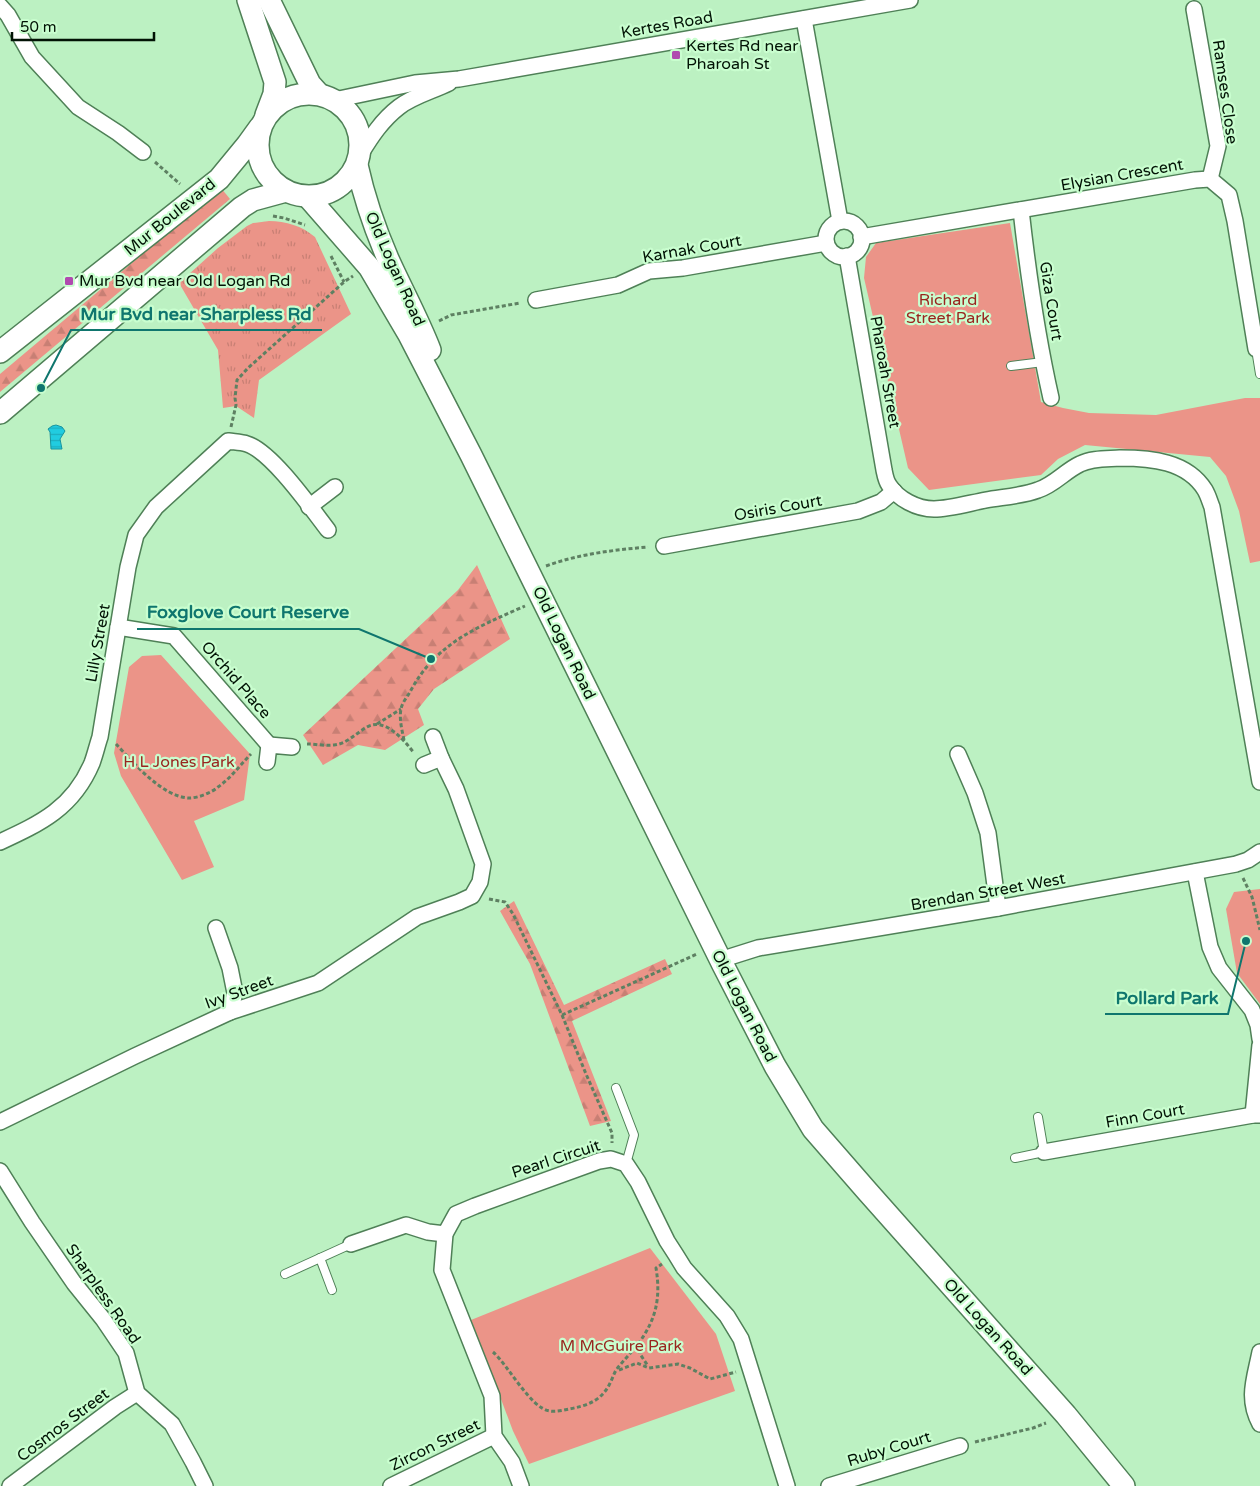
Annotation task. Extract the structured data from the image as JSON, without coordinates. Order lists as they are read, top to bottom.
{
  "streets": {
    "main road": ["Mur Boulevard", "Old Logan Road"],
    "street": [
      "Kertes Road",
      "Ramses Close",
      "Elysian Crescent",
      "Karnak Court",
      "Giza Court",
      "Pharoah Street",
      "Osiris Court",
      "Lilly Street",
      "Orchid Place",
      "Brendan Street West",
      "Ivy Street",
      "Finn Court",
      "Pearl Circuit",
      "Sharpless Road",
      "Cosmos Street",
      "Zircon Street",
      "Ruby Court"
    ]
  },
  "crossings": [
    ["Kertes Road", "Mur Boulevard"],
    ["Kertes Road", "Old Logan Road"],
    ["Ramses Close", "Elysian Crescent"],
    ["Elysian Crescent", "Karnak Court"],
    ["Elysian Crescent", "Giza Court"],
    ["Elysian Crescent", "Pharoah Street"],
    ["Mur Boulevard", "Old Logan Road"],
    ["Karnak Court", "Pharoah Street"],
    ["Old Logan Road", "Brendan Street West"],
    ["Pharoah Street", "Osiris Court"],
    ["Lilly Street", "Orchid Place"],
    ["Pearl Circuit", "Zircon Street"],
    ["Sharpless Road", "Cosmos Street"]
  ],
  "parks": ["Richard Street Park", "H L Jones Park", "M McGuire Park"],
  "places": {
    "transit": ["Kertes Rd near Pharoah St", "Mur Bvd near Old Logan Rd"],
    "other": ["Mur Bvd near Sharpless Rd", "Foxglove Court Reserve", "Pollard Park"]
  },
  "scale_bar": "50 m"
}
